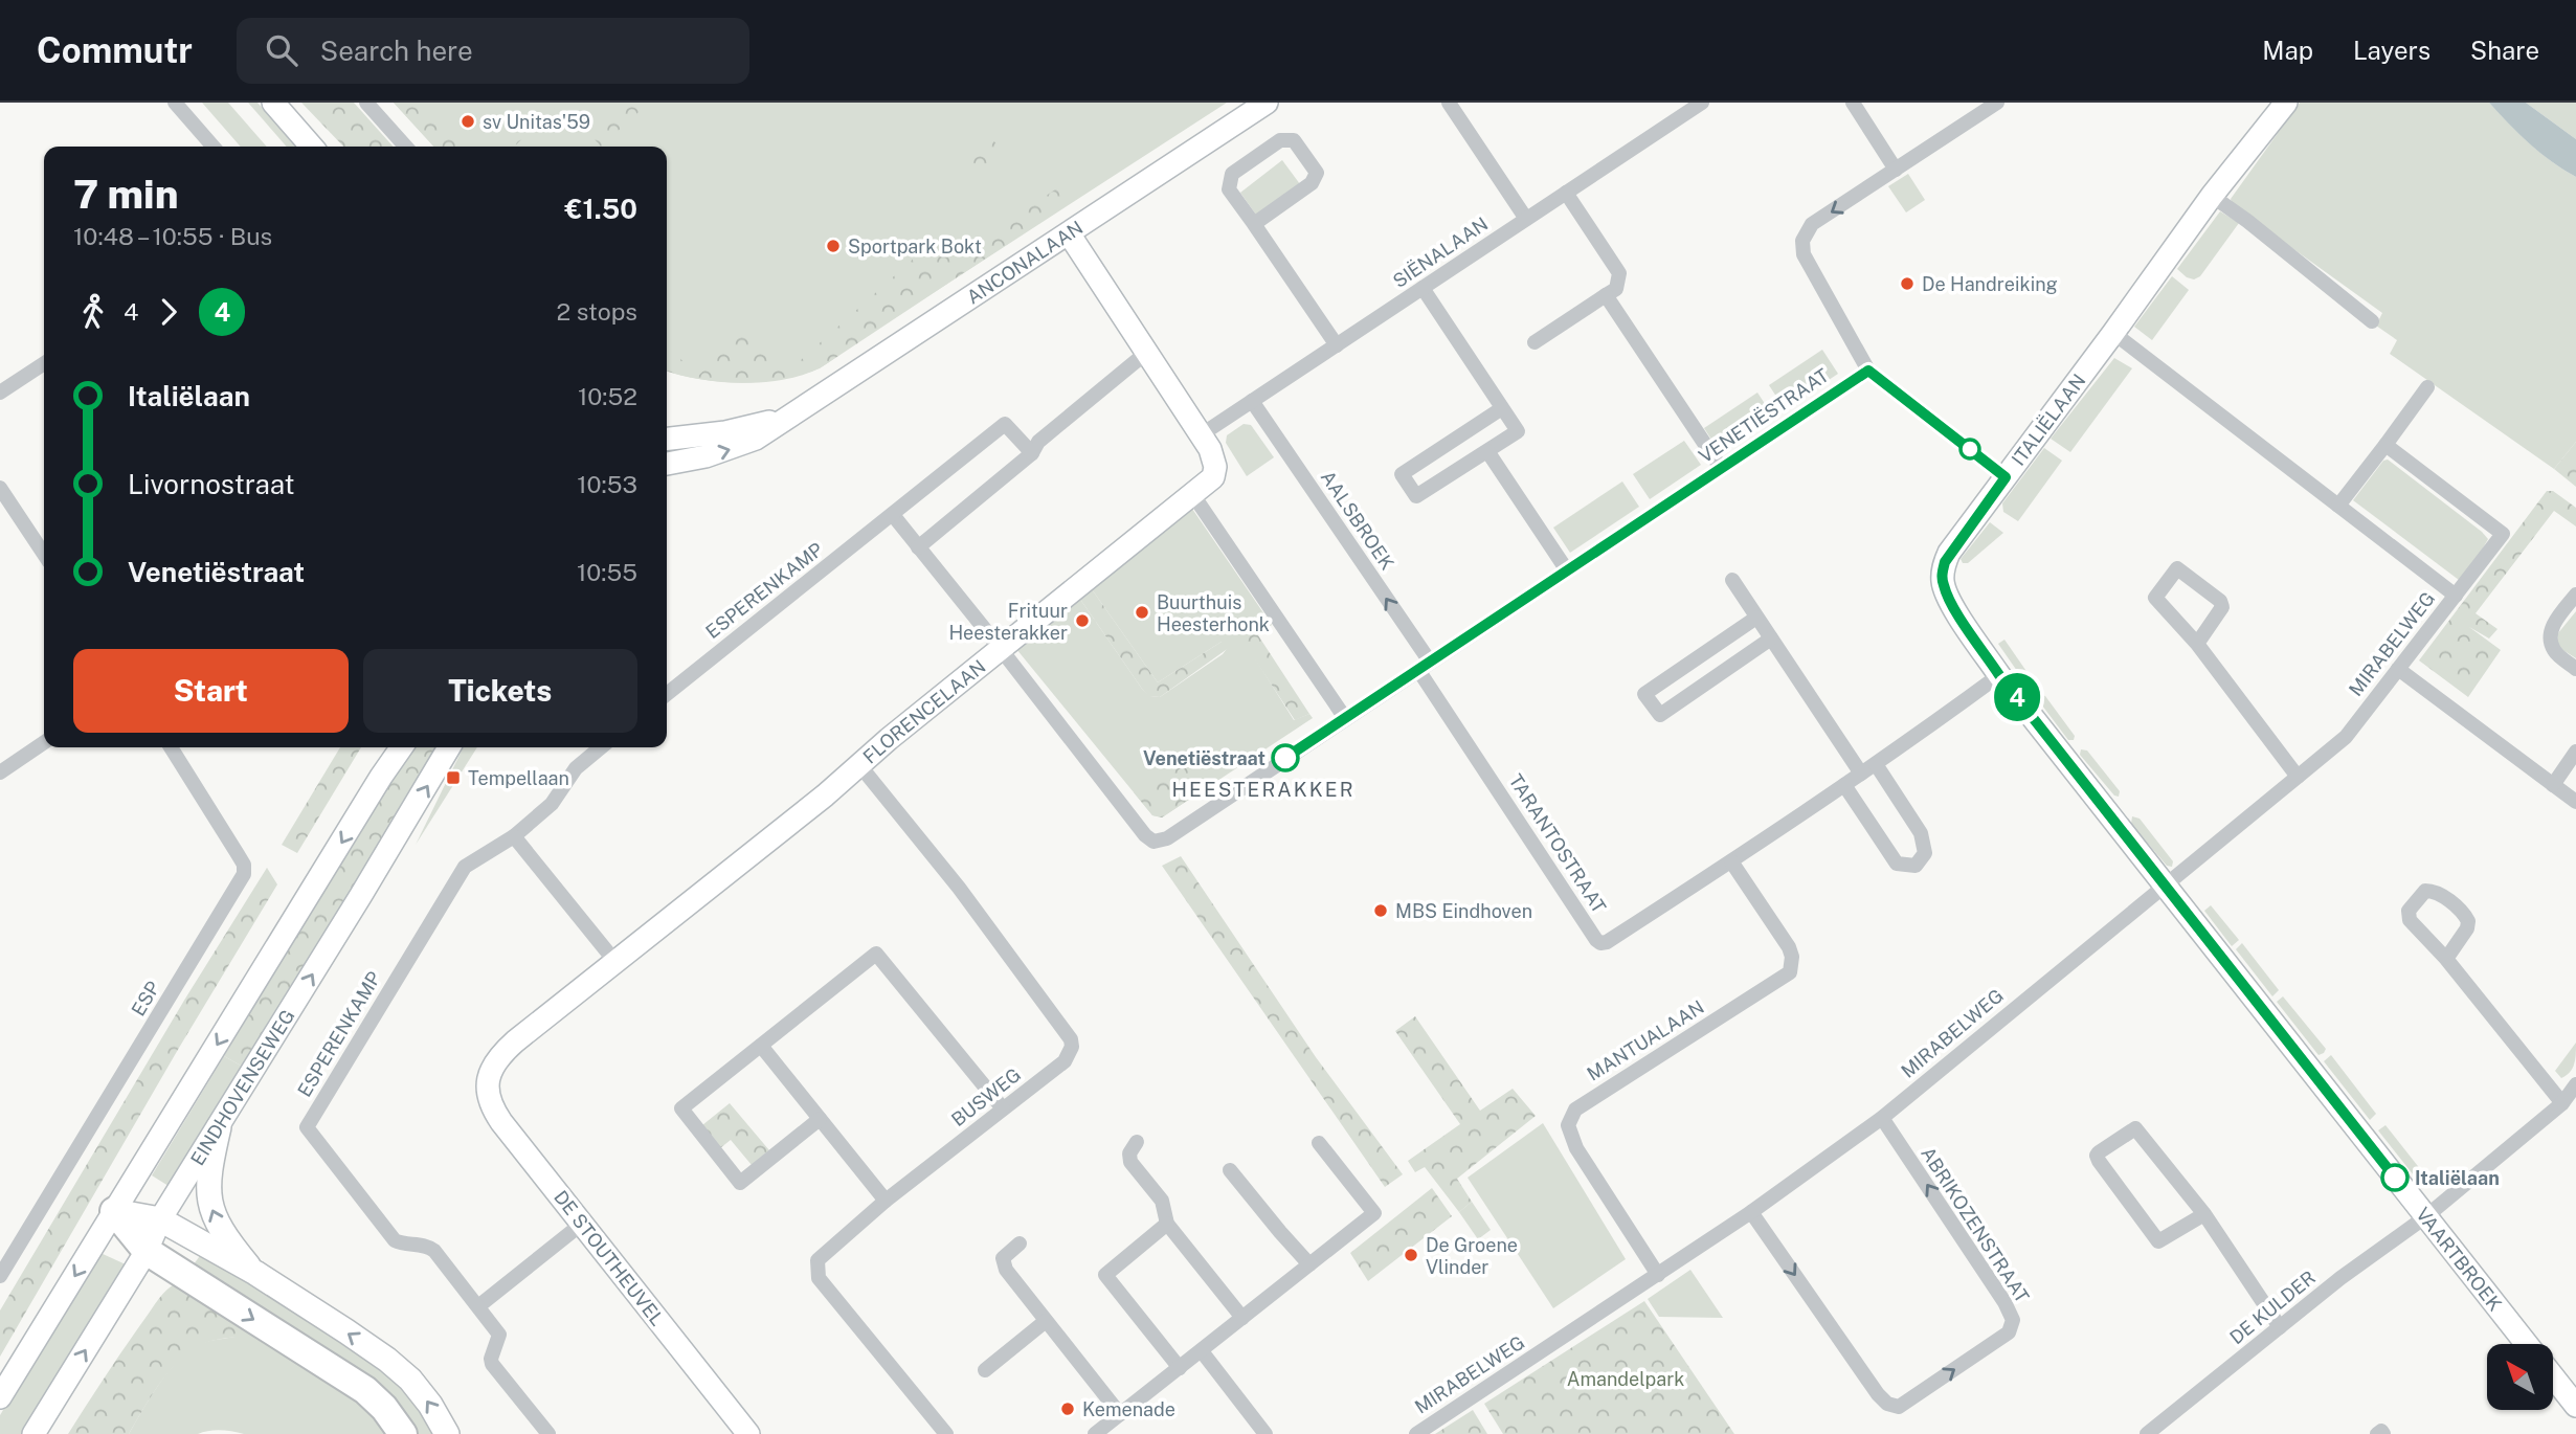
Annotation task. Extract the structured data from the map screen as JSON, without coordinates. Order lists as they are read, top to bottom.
{
  "streets": {
    "street": [
      "SIËNALAAN",
      "ANCONALAAN",
      "VENETIËSTRAAT",
      "ITALIËLAAN",
      "AALSBROEK",
      "ESPERENKAMP",
      "MIRABELWEG",
      "FLORENCELAAN",
      "TARANTOSTRAAT",
      "ESP",
      "MANTUALAAN",
      "EINDHOVENSEWEG",
      "BUSWEG",
      "ABRIKOZENSTRAAT",
      "DE STOUTHEUVEL",
      "VAARTBROEK",
      "DE KULDER"
    ]
  },
  "crossings": [
    ["SIËNALAAN", "AALSBROEK"],
    ["SIËNALAAN", "FLORENCELAAN"],
    ["ANCONALAAN", "FLORENCELAAN"],
    ["VENETIËSTRAAT", "AALSBROEK"],
    ["VENETIËSTRAAT", "FLORENCELAAN"],
    ["VENETIËSTRAAT", "TARANTOSTRAAT"],
    ["ITALIËLAAN", "MIRABELWEG"],
    ["ITALIËLAAN", "TARANTOSTRAAT"],
    ["ITALIËLAAN", "VAARTBROEK"],
    ["AALSBROEK", "TARANTOSTRAAT"],
    ["MIRABELWEG", "MANTUALAAN"],
    ["MIRABELWEG", "ABRIKOZENSTRAAT"],
    ["MIRABELWEG", "VAARTBROEK"],
    ["FLORENCELAAN", "BUSWEG"],
    ["FLORENCELAAN", "DE STOUTHEUVEL"],
    ["TARANTOSTRAAT", "MANTUALAAN"],
    ["VAARTBROEK", "DE KULDER"]
  ],
  "districts": ["HEESTERAKKER"],
  "parks": ["Amandelpark"],
  "places": {
    "other": [
      "sv Unitas'59",
      "Sportpark Bokt",
      "De Handreiking",
      "Buurthuis Heesterhonk",
      "Frituur Heesterakker",
      "Venetiëstraat",
      "MBS Eindhoven",
      "Italiëlaan",
      "De Groene Vlinder",
      "Kemenade"
    ],
    "transit": ["Tempellaan"]
  },
  "lines": ["bus line 4"],
  "north": "top left",
  "page": {
    "header": "Commutr",
    "search": "Search here",
    "nav": ["Map", "Layers", "Share"],
    "on_map": "4",
    "heading": ["7 min", "10:48 – 10:55 · Bus", "€1.50"],
    "legs": ["4", "4", "2 stops"],
    "list": [
      {
        "name": "Italiëlaan",
        "value": "10:52"
      },
      {
        "name": "Livornostraat",
        "value": "10:53"
      },
      {
        "name": "Venetiëstraat",
        "value": "10:55"
      }
    ],
    "buttons": ["Start", "Tickets"]
  }
}
